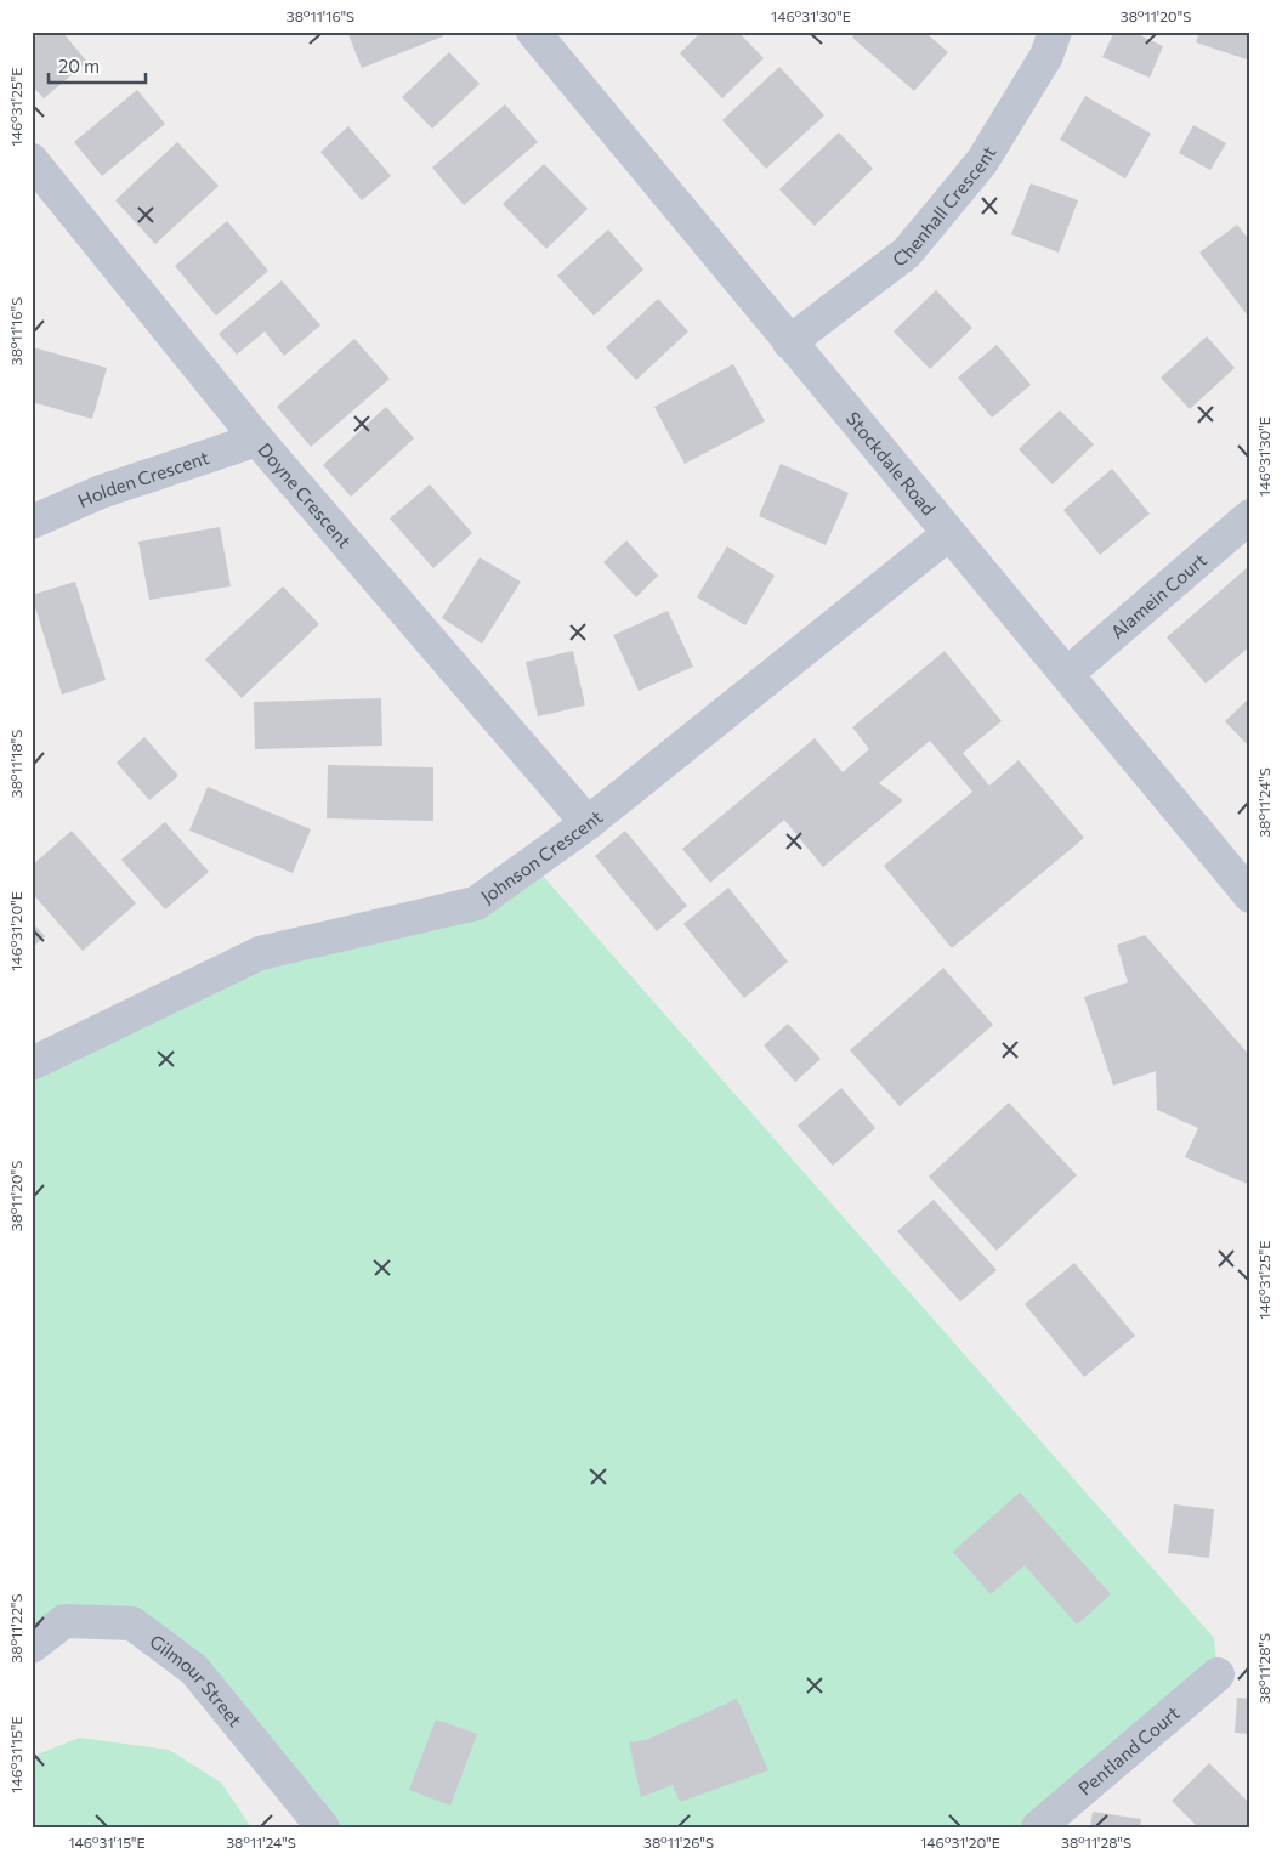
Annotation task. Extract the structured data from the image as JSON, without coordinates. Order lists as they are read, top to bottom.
{
  "streets": {
    "street": [
      "Chenhall Crescent",
      "Stockdale Road",
      "Holden Crescent",
      "Doyne Crescent",
      "Alamein Court",
      "Johnson Crescent",
      "Gilmour Street",
      "Pentland Court"
    ]
  },
  "crossings": [
    ["Chenhall Crescent", "Stockdale Road"],
    ["Stockdale Road", "Alamein Court"],
    ["Stockdale Road", "Johnson Crescent"],
    ["Holden Crescent", "Doyne Crescent"],
    ["Doyne Crescent", "Johnson Crescent"]
  ],
  "scale_bar": "20 m",
  "coordinates": [
    "38°11'16\"S",
    "146°31'30\"E",
    "38°11'20\"S",
    "146°31'25\"E",
    "38°11'18\"S",
    "38°11'24\"S",
    "146°31'20\"E",
    "38°11'22\"S",
    "38°11'28\"S",
    "146°31'15\"E",
    "38°11'26\"S"
  ]
}
